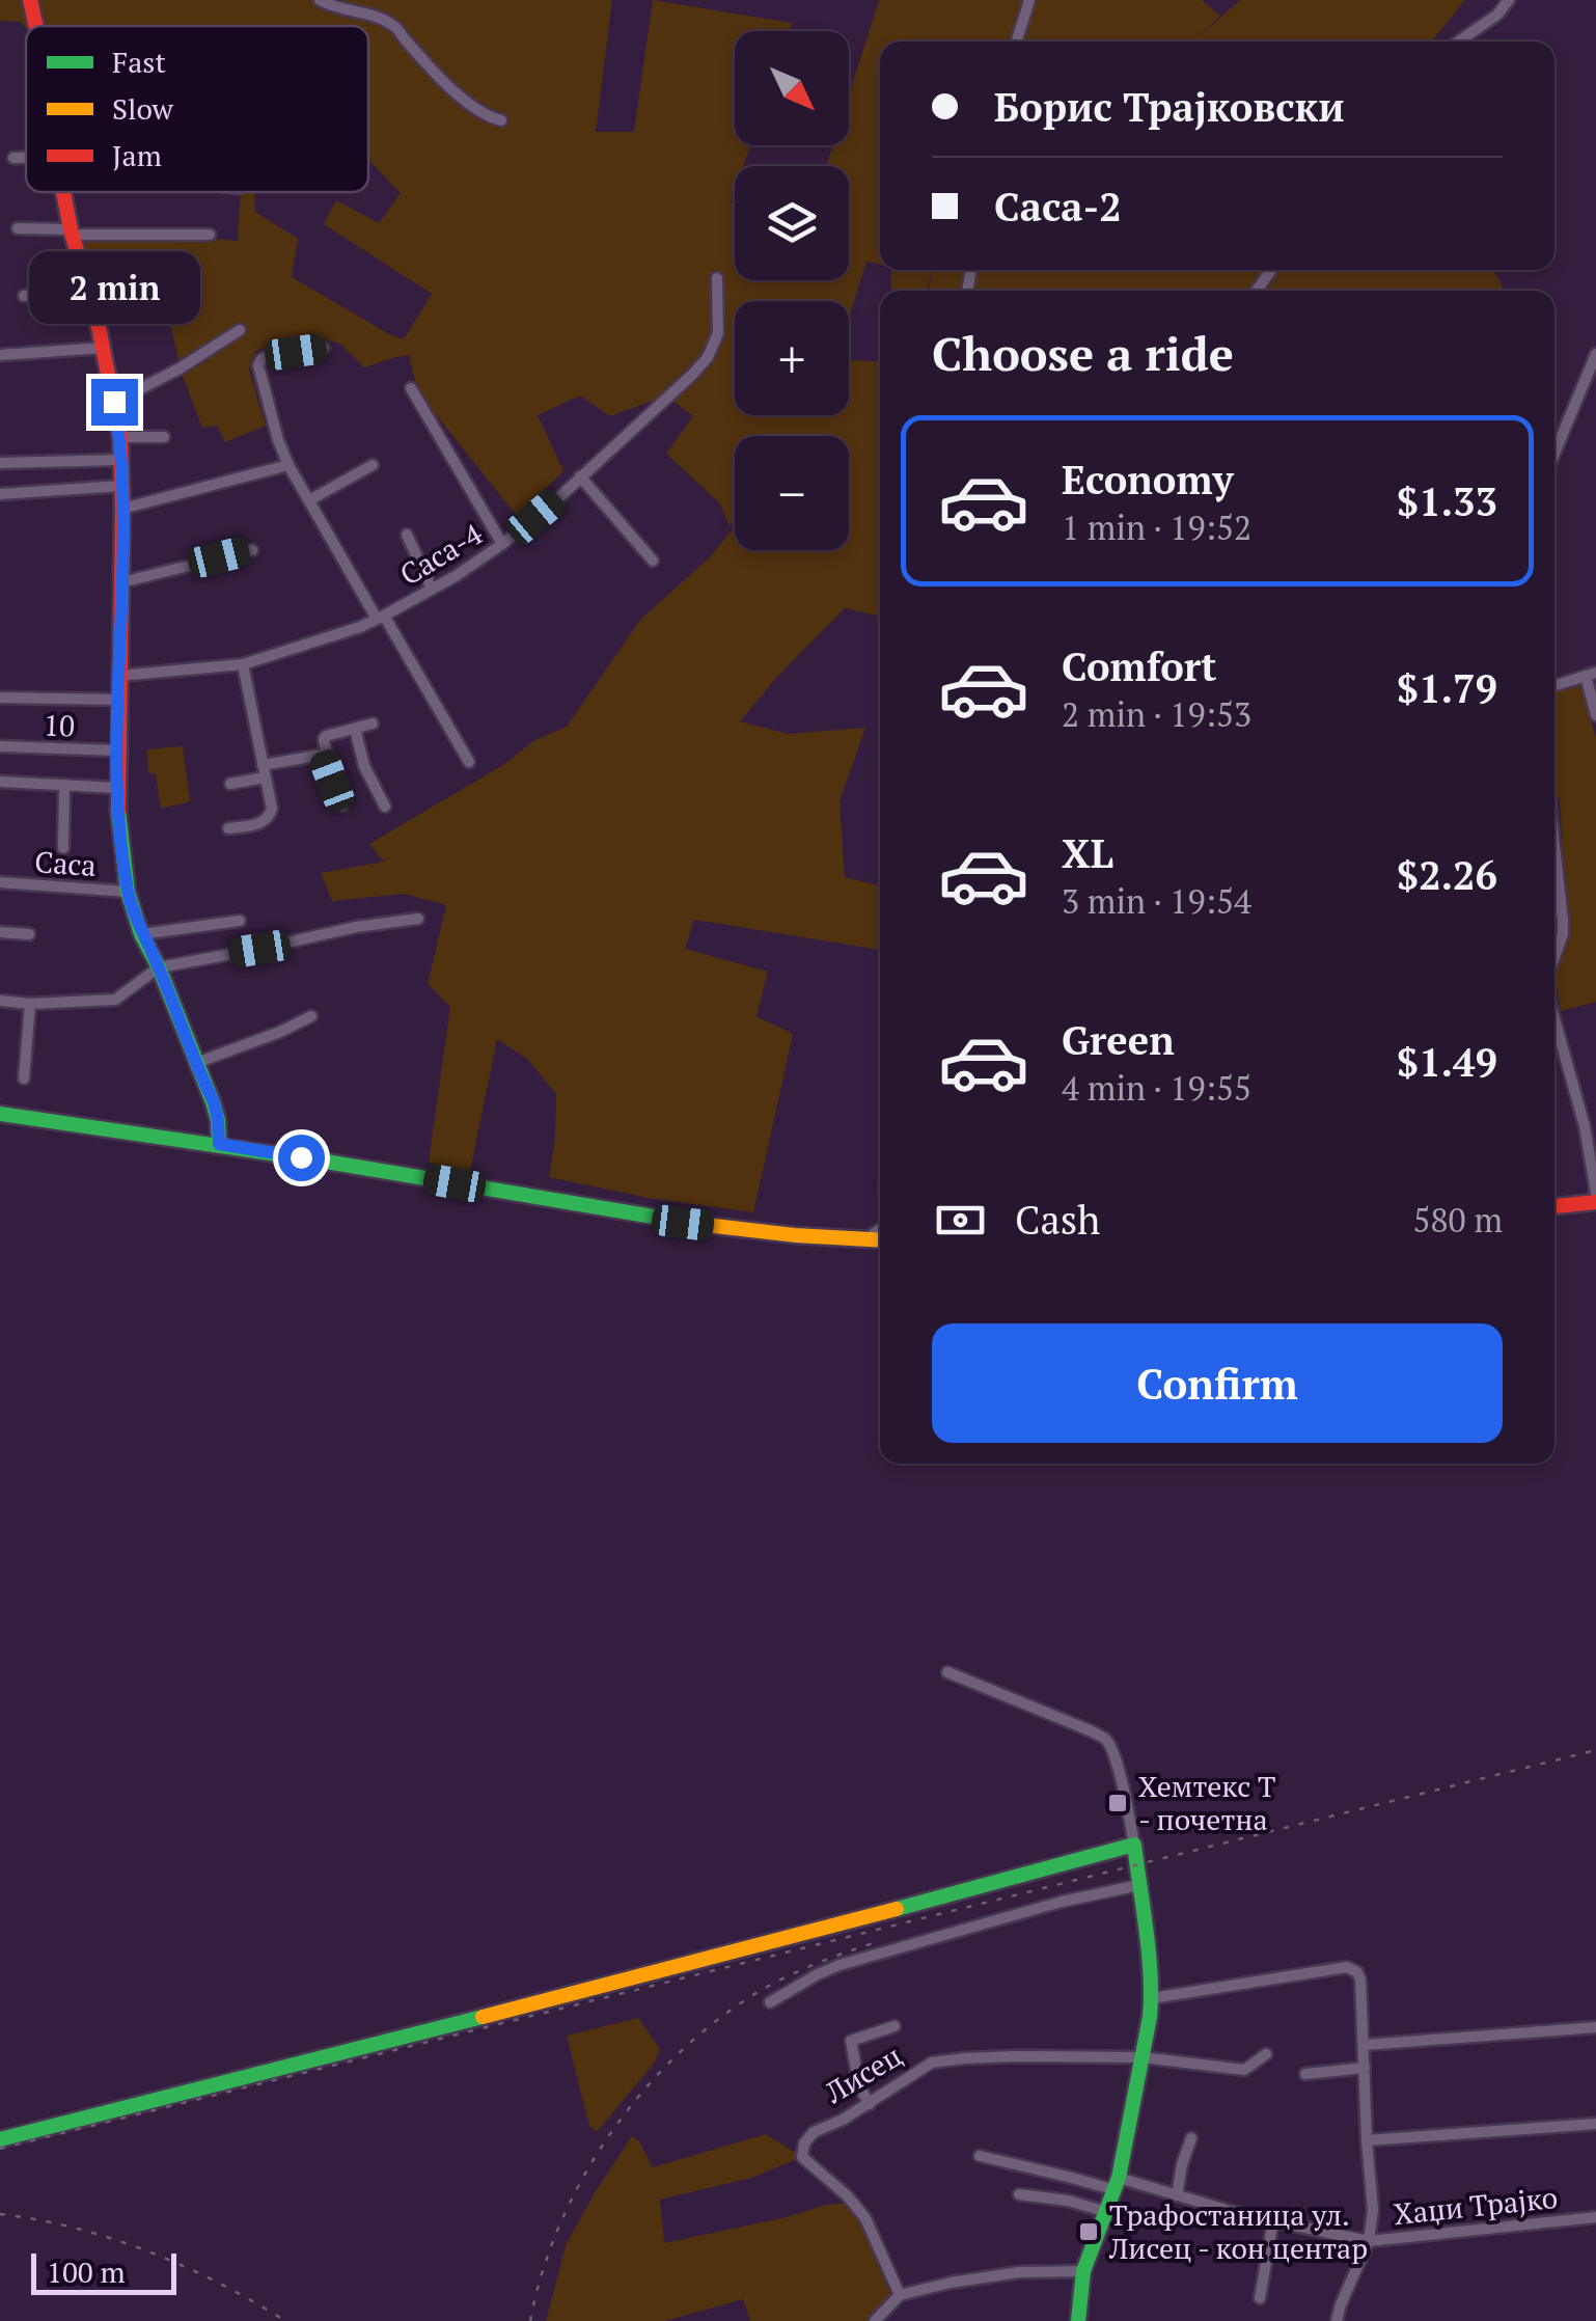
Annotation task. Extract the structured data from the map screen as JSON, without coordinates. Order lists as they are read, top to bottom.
{
  "streets": {
    "street": [
      "Саса-4",
      "10",
      "Саса",
      "Лисец",
      "Хаџи Трајко"
    ]
  },
  "places": {
    "transit": ["Хемтекс Т - почетна", "Трафостаница ул. Лисец - кон центар"]
  },
  "legend": ["Fast", "Slow", "Jam"],
  "scale_bar": "100 m",
  "north": "bottom right",
  "page": {
    "map_buttons": ["+", "−"],
    "banner": ["Борис Трајковски", "Саса-2"],
    "bubble": "2 min",
    "heading": "Choose a ride",
    "list": [
      {
        "name": "Economy",
        "note": "1 min · 19:52",
        "value": "$1.33"
      },
      {
        "name": "Comfort",
        "note": "2 min · 19:53",
        "value": "$1.79"
      },
      {
        "name": "XL",
        "note": "3 min · 19:54",
        "value": "$2.26"
      },
      {
        "name": "Green",
        "note": "4 min · 19:55",
        "value": "$1.49"
      }
    ],
    "pay": ["Cash", "580 m"],
    "buttons": "Confirm",
    "scale": "100 m"
  }
}
